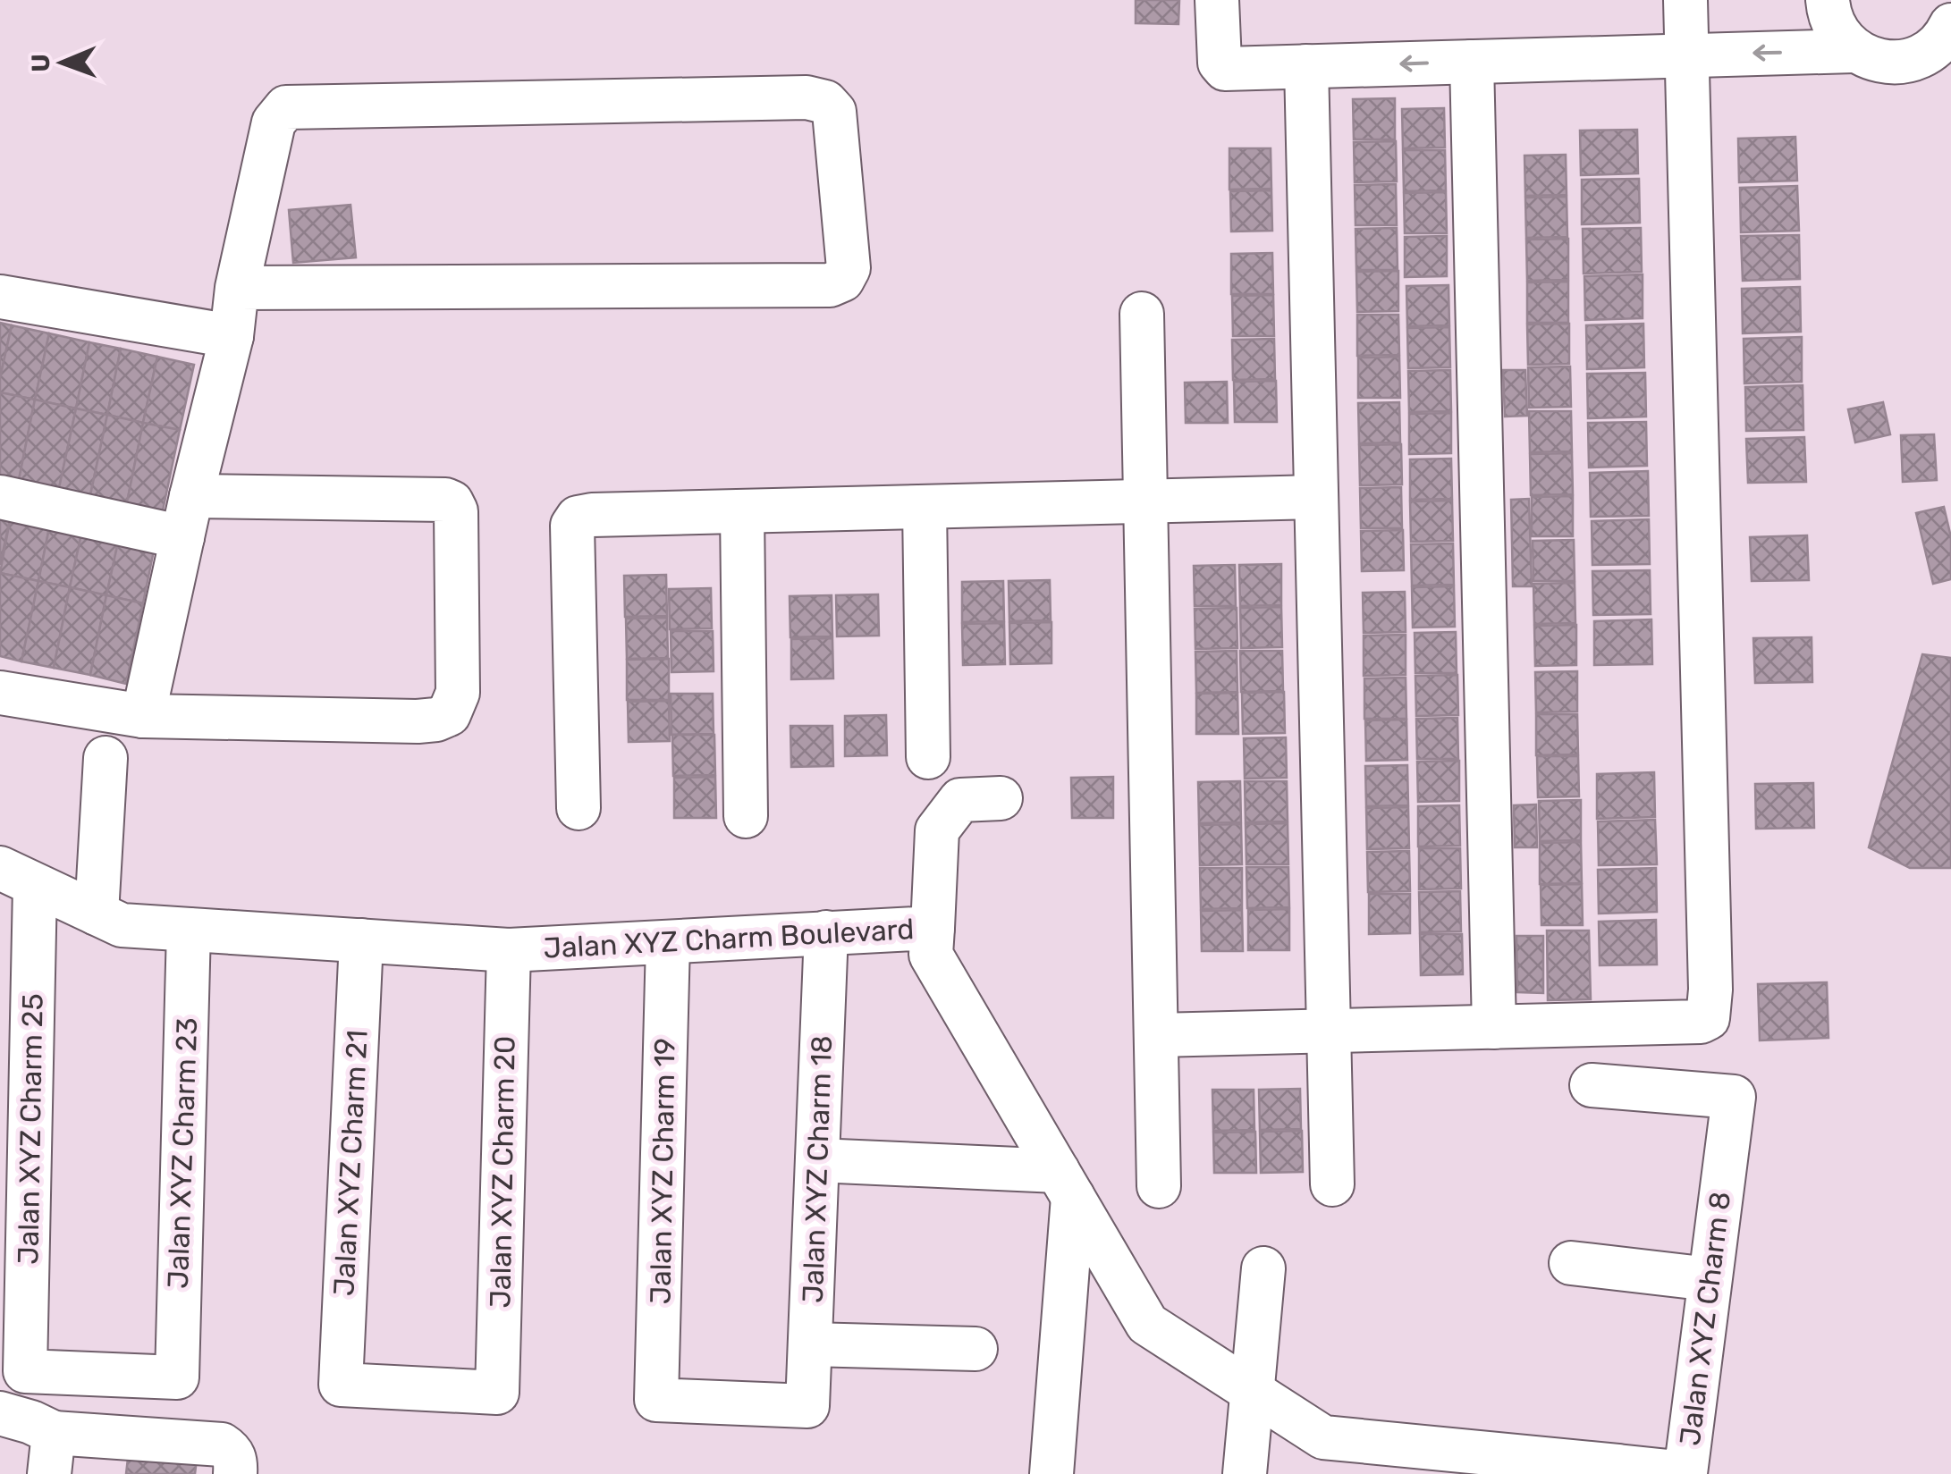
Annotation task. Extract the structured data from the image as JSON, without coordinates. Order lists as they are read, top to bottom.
{
  "streets": {
    "street": [
      "Jalan XYZ Charm Boulevard",
      "Jalan XYZ Charm 25",
      "Jalan XYZ Charm 23",
      "Jalan XYZ Charm 21",
      "Jalan XYZ Charm 18",
      "Jalan XYZ Charm 19",
      "Jalan XYZ Charm 20",
      "Jalan XYZ Charm 8"
    ]
  },
  "crossings": [
    ["Jalan XYZ Charm Boulevard", "Jalan XYZ Charm 25"],
    ["Jalan XYZ Charm Boulevard", "Jalan XYZ Charm 23"],
    ["Jalan XYZ Charm Boulevard", "Jalan XYZ Charm 21"],
    ["Jalan XYZ Charm Boulevard", "Jalan XYZ Charm 18"],
    ["Jalan XYZ Charm Boulevard", "Jalan XYZ Charm 19"],
    ["Jalan XYZ Charm Boulevard", "Jalan XYZ Charm 20"],
    ["Jalan XYZ Charm Boulevard", "Jalan XYZ Charm 8"],
    ["Jalan XYZ Charm 25", "Jalan XYZ Charm 23"],
    ["Jalan XYZ Charm 21", "Jalan XYZ Charm 20"],
    ["Jalan XYZ Charm 18", "Jalan XYZ Charm 19"]
  ],
  "north": "left"
}
